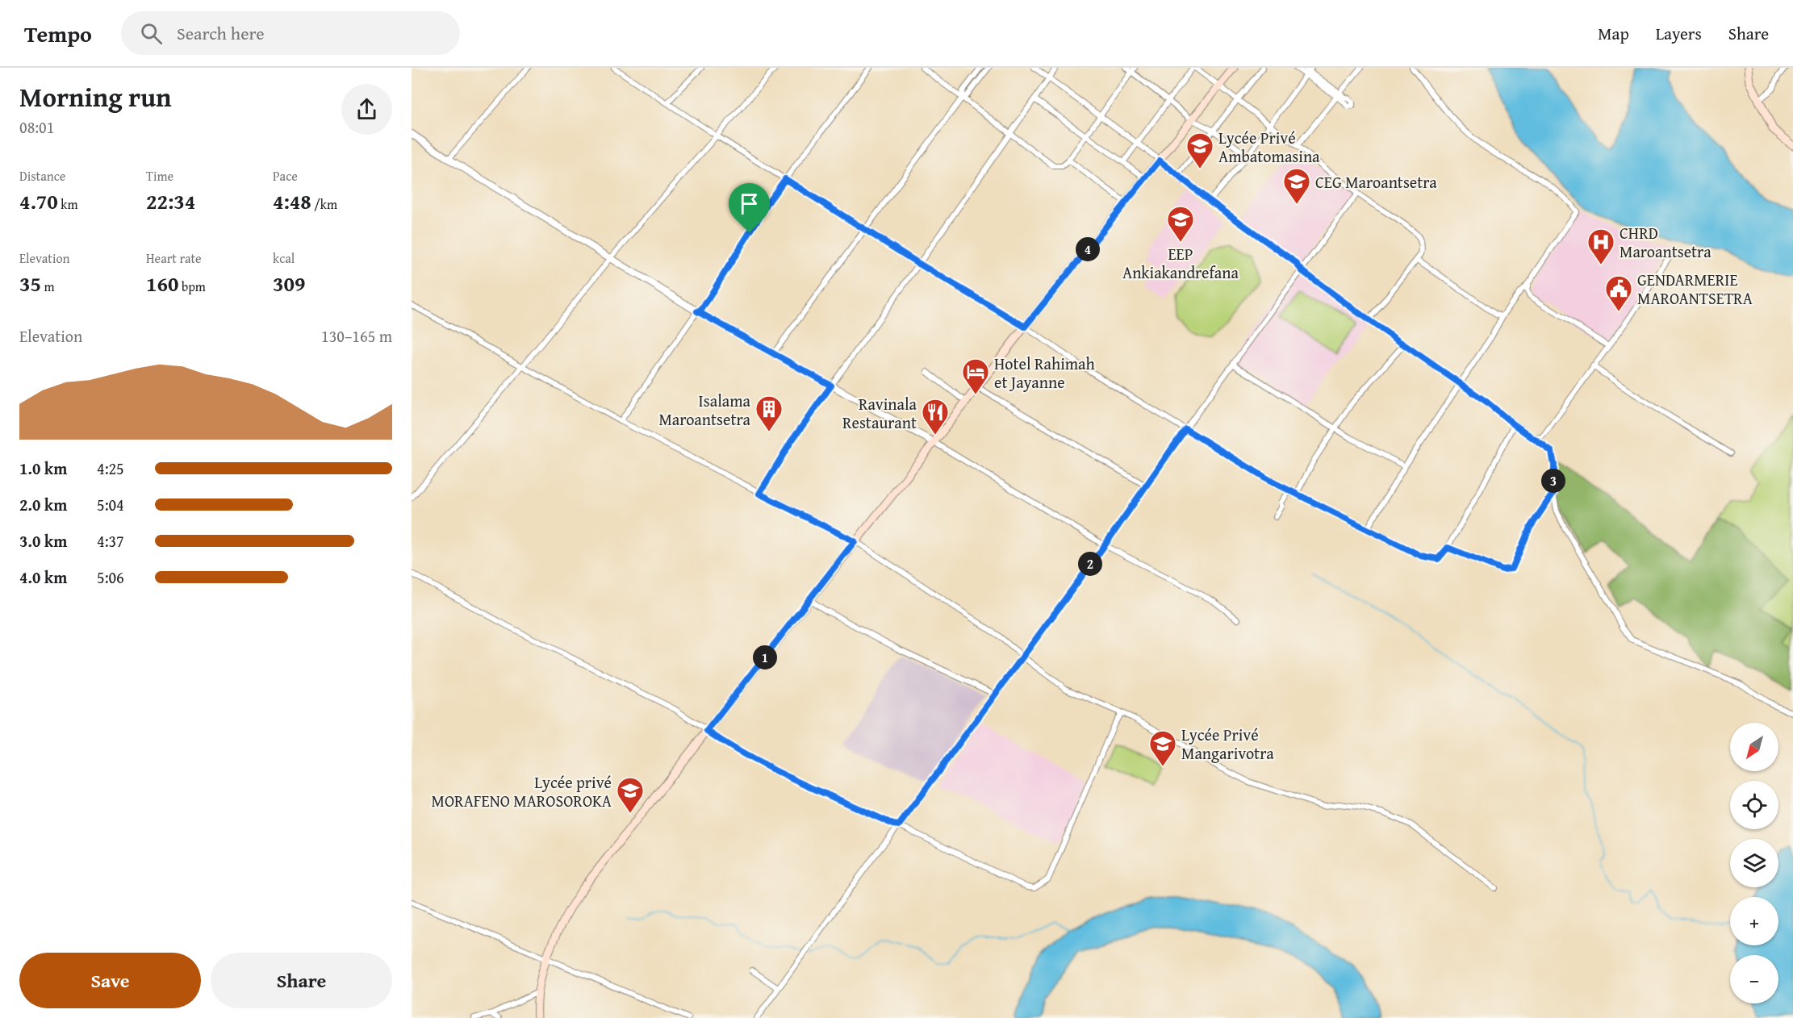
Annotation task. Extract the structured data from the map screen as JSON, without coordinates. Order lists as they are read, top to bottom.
{
  "places": {
    "school or university": [
      "Lycée Privé Ambatomasina",
      "CEG Maroantsetra",
      "EEP Ankiakandrefana",
      "Lycée Privé Mangarivotra",
      "Lycée privé MORAFENO MAROSOROKA"
    ],
    "hospital": ["CHRD Maroantsetra"],
    "public building": ["GENDARMERIE MAROANTSETRA"],
    "hotel": ["Hotel Rahimah et Jayanne"],
    "building": ["Isalama Maroantsetra"],
    "restaurant": ["Ravinala Restaurant"]
  },
  "north": "bottom left",
  "page": {
    "header": "Tempo",
    "search": "Search here",
    "nav": ["Map", "Layers", "Share"],
    "heading": ["Morning run", "08:01"],
    "stats": [
      ["Distance", "4.70 km"],
      ["Time", "22:34"],
      ["Pace", "4:48 /km"],
      ["Elevation", "35 m"],
      ["Heart rate", "160 bpm"],
      ["kcal", "309"]
    ],
    "pins": [
      "4",
      "3",
      "2",
      "1"
    ],
    "chart": ["Elevation", "130–165 m"],
    "list": [
      {
        "name": "1.0 km",
        "note": "4:25"
      },
      {
        "name": "2.0 km",
        "note": "5:04"
      },
      {
        "name": "3.0 km",
        "note": "4:37"
      },
      {
        "name": "4.0 km",
        "note": "5:06"
      }
    ],
    "map_buttons": ["+", "−"],
    "buttons": ["Save", "Share"]
  }
}
